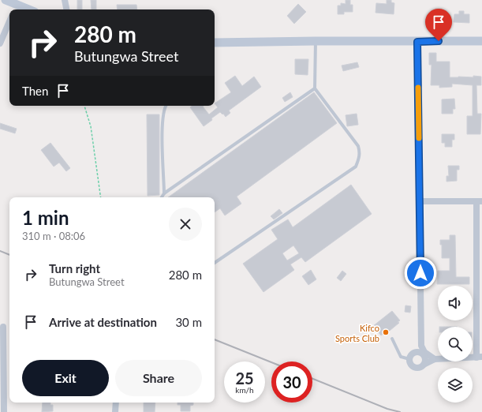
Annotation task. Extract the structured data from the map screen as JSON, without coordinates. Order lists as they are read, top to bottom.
{
  "places": ["Kifco Sports Club"],
  "page": {
    "turn": ["280 m", "Butungwa Street"],
    "then": "Then",
    "heading": ["1 min", "310 m · 08:06"],
    "list": [
      {
        "name": "Turn right",
        "note": "Butungwa Street",
        "value": "280 m"
      },
      {
        "name": "Arrive at destination",
        "value": "30 m"
      }
    ],
    "buttons": ["Exit", "Share"],
    "speed": "25 km/h",
    "limit": "30"
  }
}
